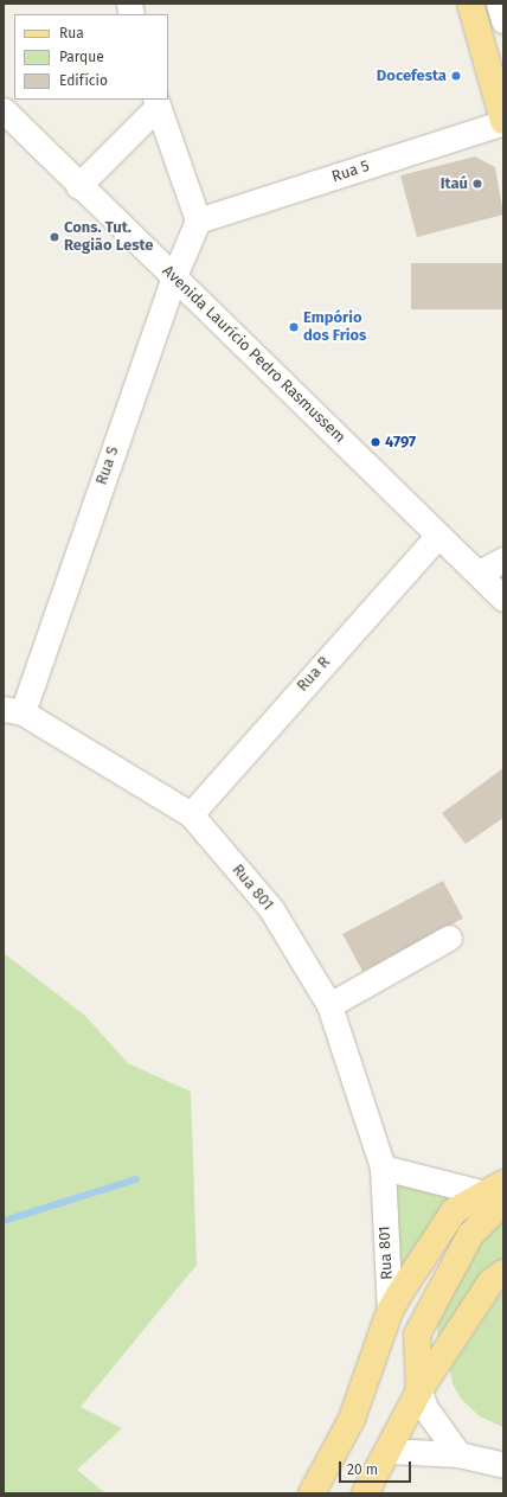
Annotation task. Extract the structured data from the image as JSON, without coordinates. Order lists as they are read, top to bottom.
{
  "streets": {
    "street": [
      "Rua 5",
      "Avenida Laurício Pedro Rasmussem",
      "Rua S",
      "Rua R",
      "Rua 801"
    ]
  },
  "crossings": [
    ["Rua 5", "Rua S"],
    ["Avenida Laurício Pedro Rasmussem", "Rua S"],
    ["Avenida Laurício Pedro Rasmussem", "Rua R"],
    ["Rua S", "Rua 801"],
    ["Rua R", "Rua 801"]
  ],
  "places": [
    "Docefesta",
    "Itaú",
    "Cons. Tut. Região Leste",
    "Empório dos Frios",
    "4797"
  ],
  "legend": ["Rua", "Parque", "Edifício"],
  "scale_bar": "20 m"
}
